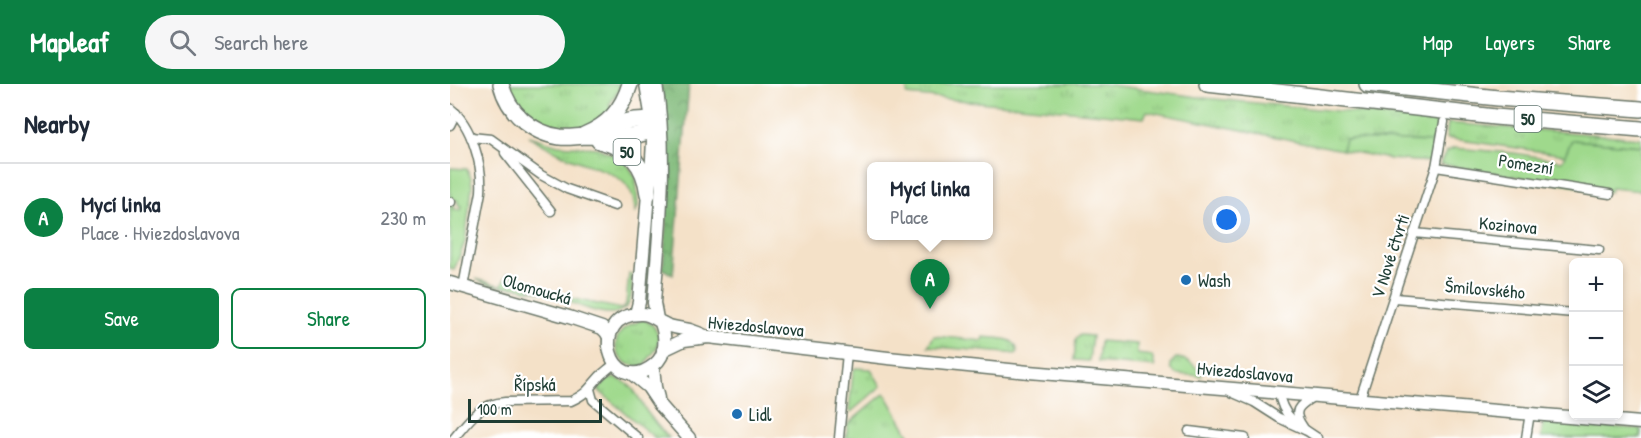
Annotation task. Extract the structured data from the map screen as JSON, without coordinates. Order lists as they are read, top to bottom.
{
  "streets": {
    "highway": ["50"],
    "main road": ["Olomoucká", "Hviezdoslavova"],
    "street": [
      "Pomezní",
      "Kozinova",
      "V Nové čtvrti",
      "Šmilovského",
      "Řípská"
    ]
  },
  "crossings": [
    ["Pomezní", "V Nové čtvrti"],
    ["Kozinova", "V Nové čtvrti"],
    ["V Nové čtvrti", "Šmilovského"],
    ["V Nové čtvrti", "Hviezdoslavova"],
    ["Olomoucká", "Hviezdoslavova"],
    ["Olomoucká", "Řípská"],
    ["Hviezdoslavova", "Řípská"]
  ],
  "places": ["Wash", "Lidl"],
  "scale_bar": "100 m",
  "page": {
    "header": "Mapleaf",
    "search": "Search here",
    "nav": ["Map", "Layers", "Share"],
    "heading": "Nearby",
    "list": [
      {
        "mark": "A",
        "name": "Mycí linka",
        "note": "Place · Hviezdoslavova",
        "value": "230 m"
      }
    ],
    "popup": ["Mycí linka", "Place"],
    "map_buttons": ["+", "−"],
    "pins": "A",
    "buttons": ["Save", "Share"],
    "scale": "100 m"
  }
}
